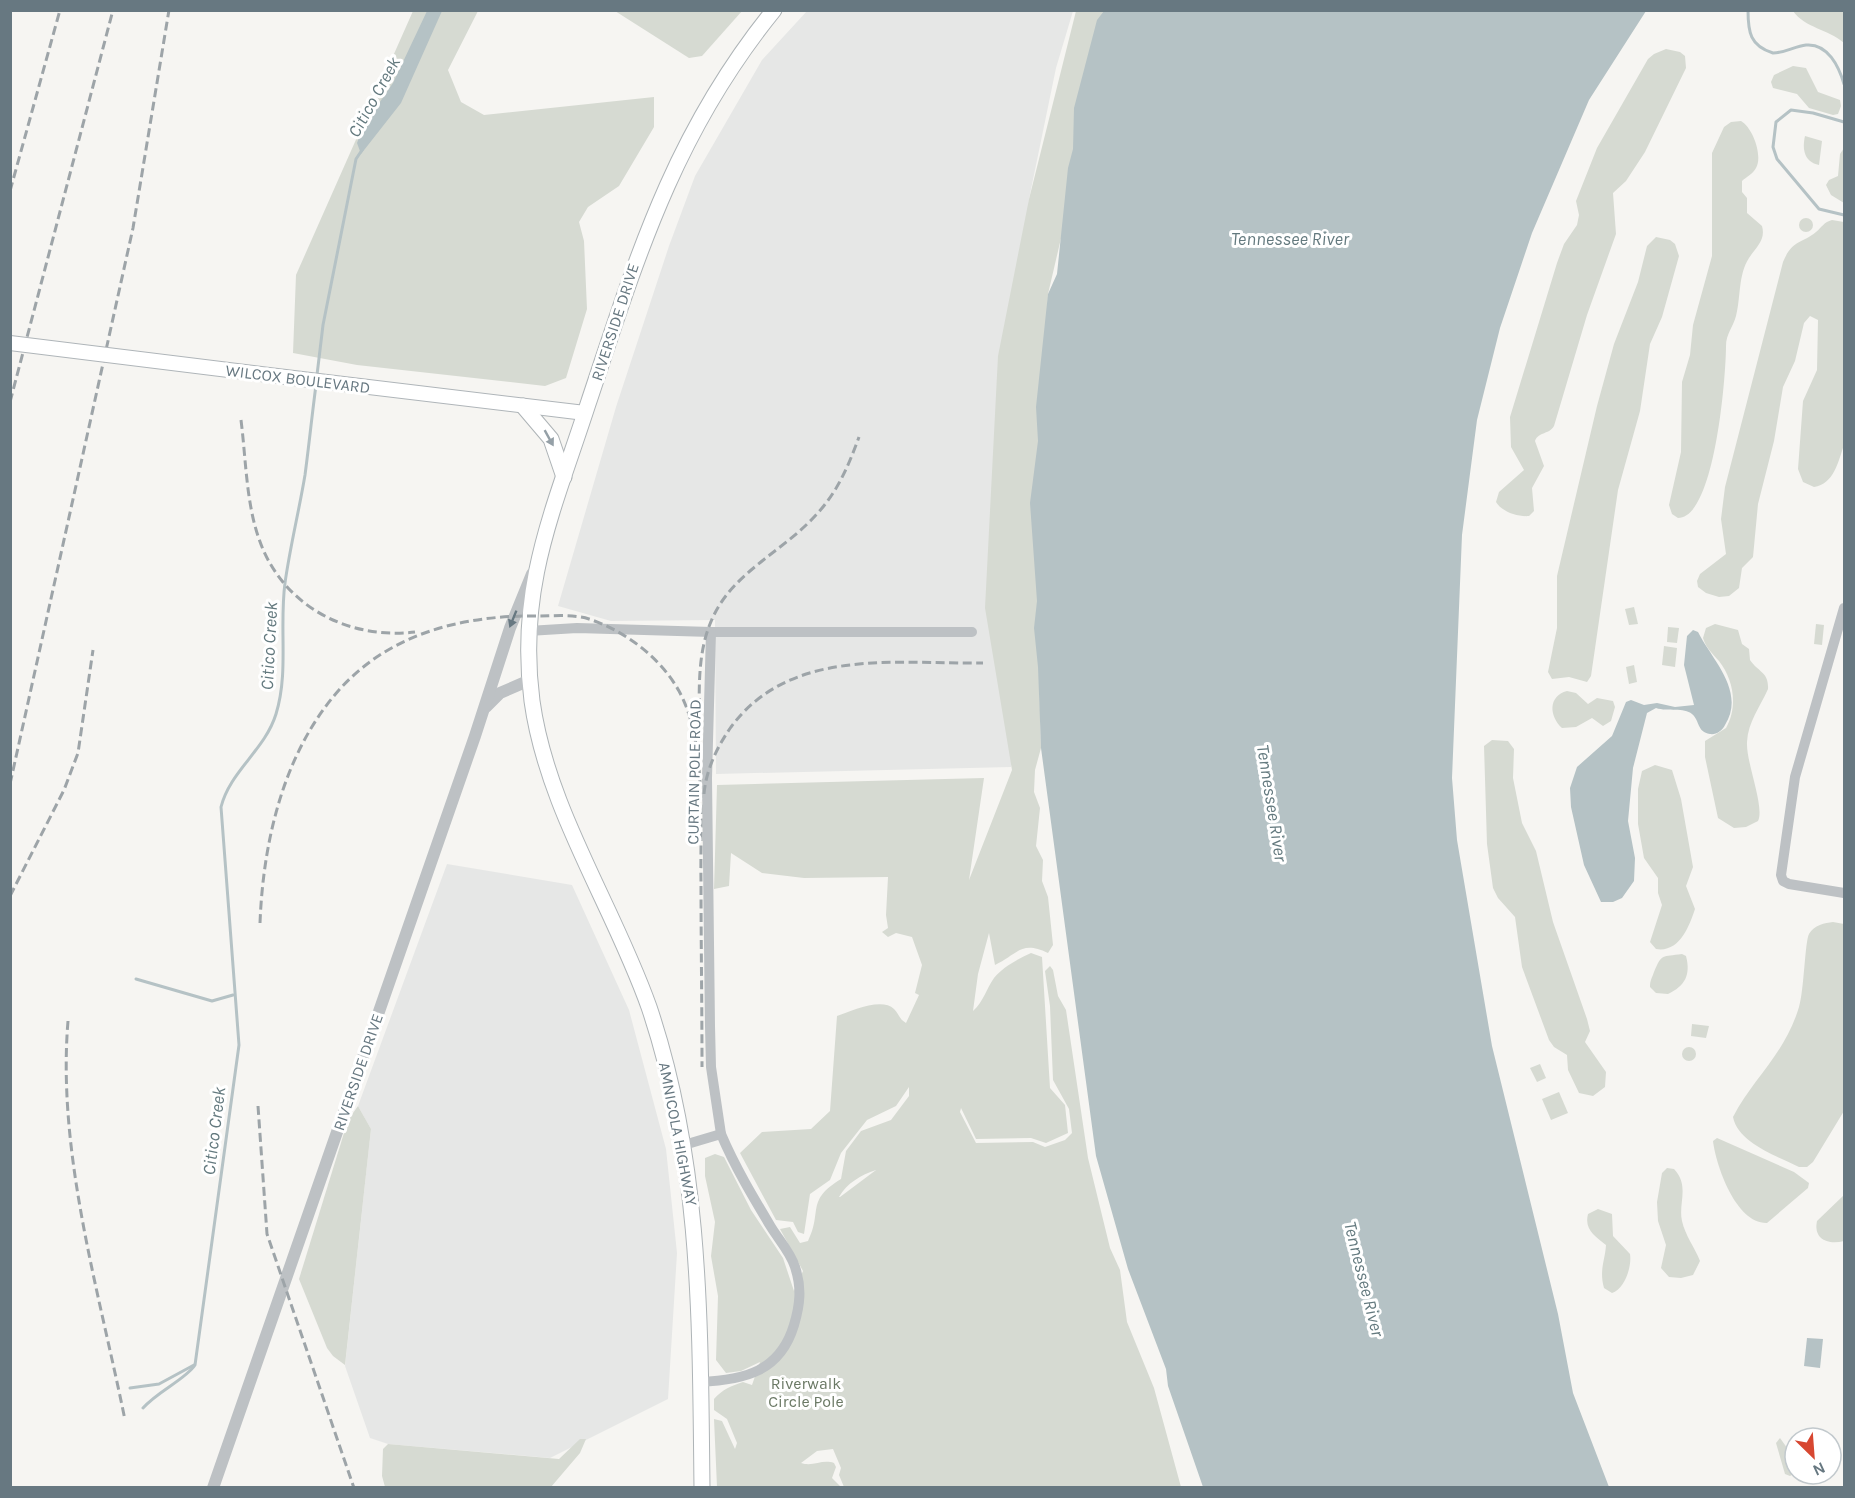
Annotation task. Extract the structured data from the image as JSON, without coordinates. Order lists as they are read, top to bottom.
{
  "streets": {
    "main road": ["RIVERSIDE DRIVE", "WILCOX BOULEVARD", "AMNICOLA HIGHWAY"],
    "street": ["CURTAIN POLE ROAD"]
  },
  "crossings": [
    ["RIVERSIDE DRIVE", "WILCOX BOULEVARD"],
    ["RIVERSIDE DRIVE", "AMNICOLA HIGHWAY"],
    ["CURTAIN POLE ROAD", "AMNICOLA HIGHWAY"]
  ],
  "water": ["Citico Creek", "Tennessee River"],
  "parks": ["Riverwalk Circle Pole"],
  "north": "bottom right"
}
